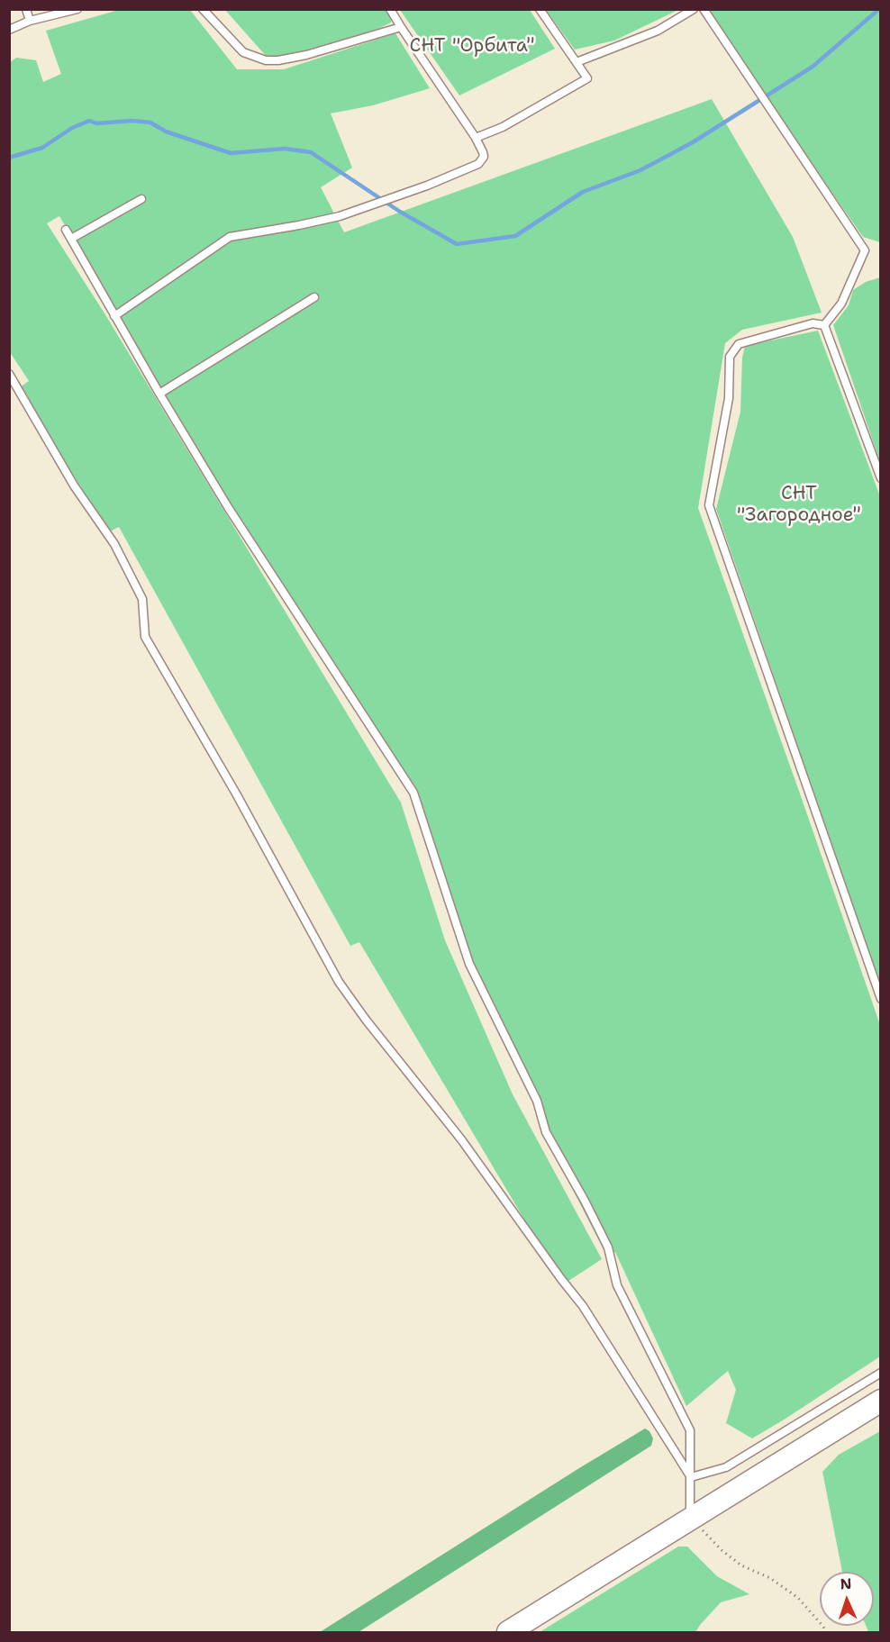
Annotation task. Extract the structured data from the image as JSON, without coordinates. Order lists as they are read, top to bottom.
{
  "parks": ["CНТ \"Орбита\"", "СНТ \"Загородное\""],
  "north": "top"
}
